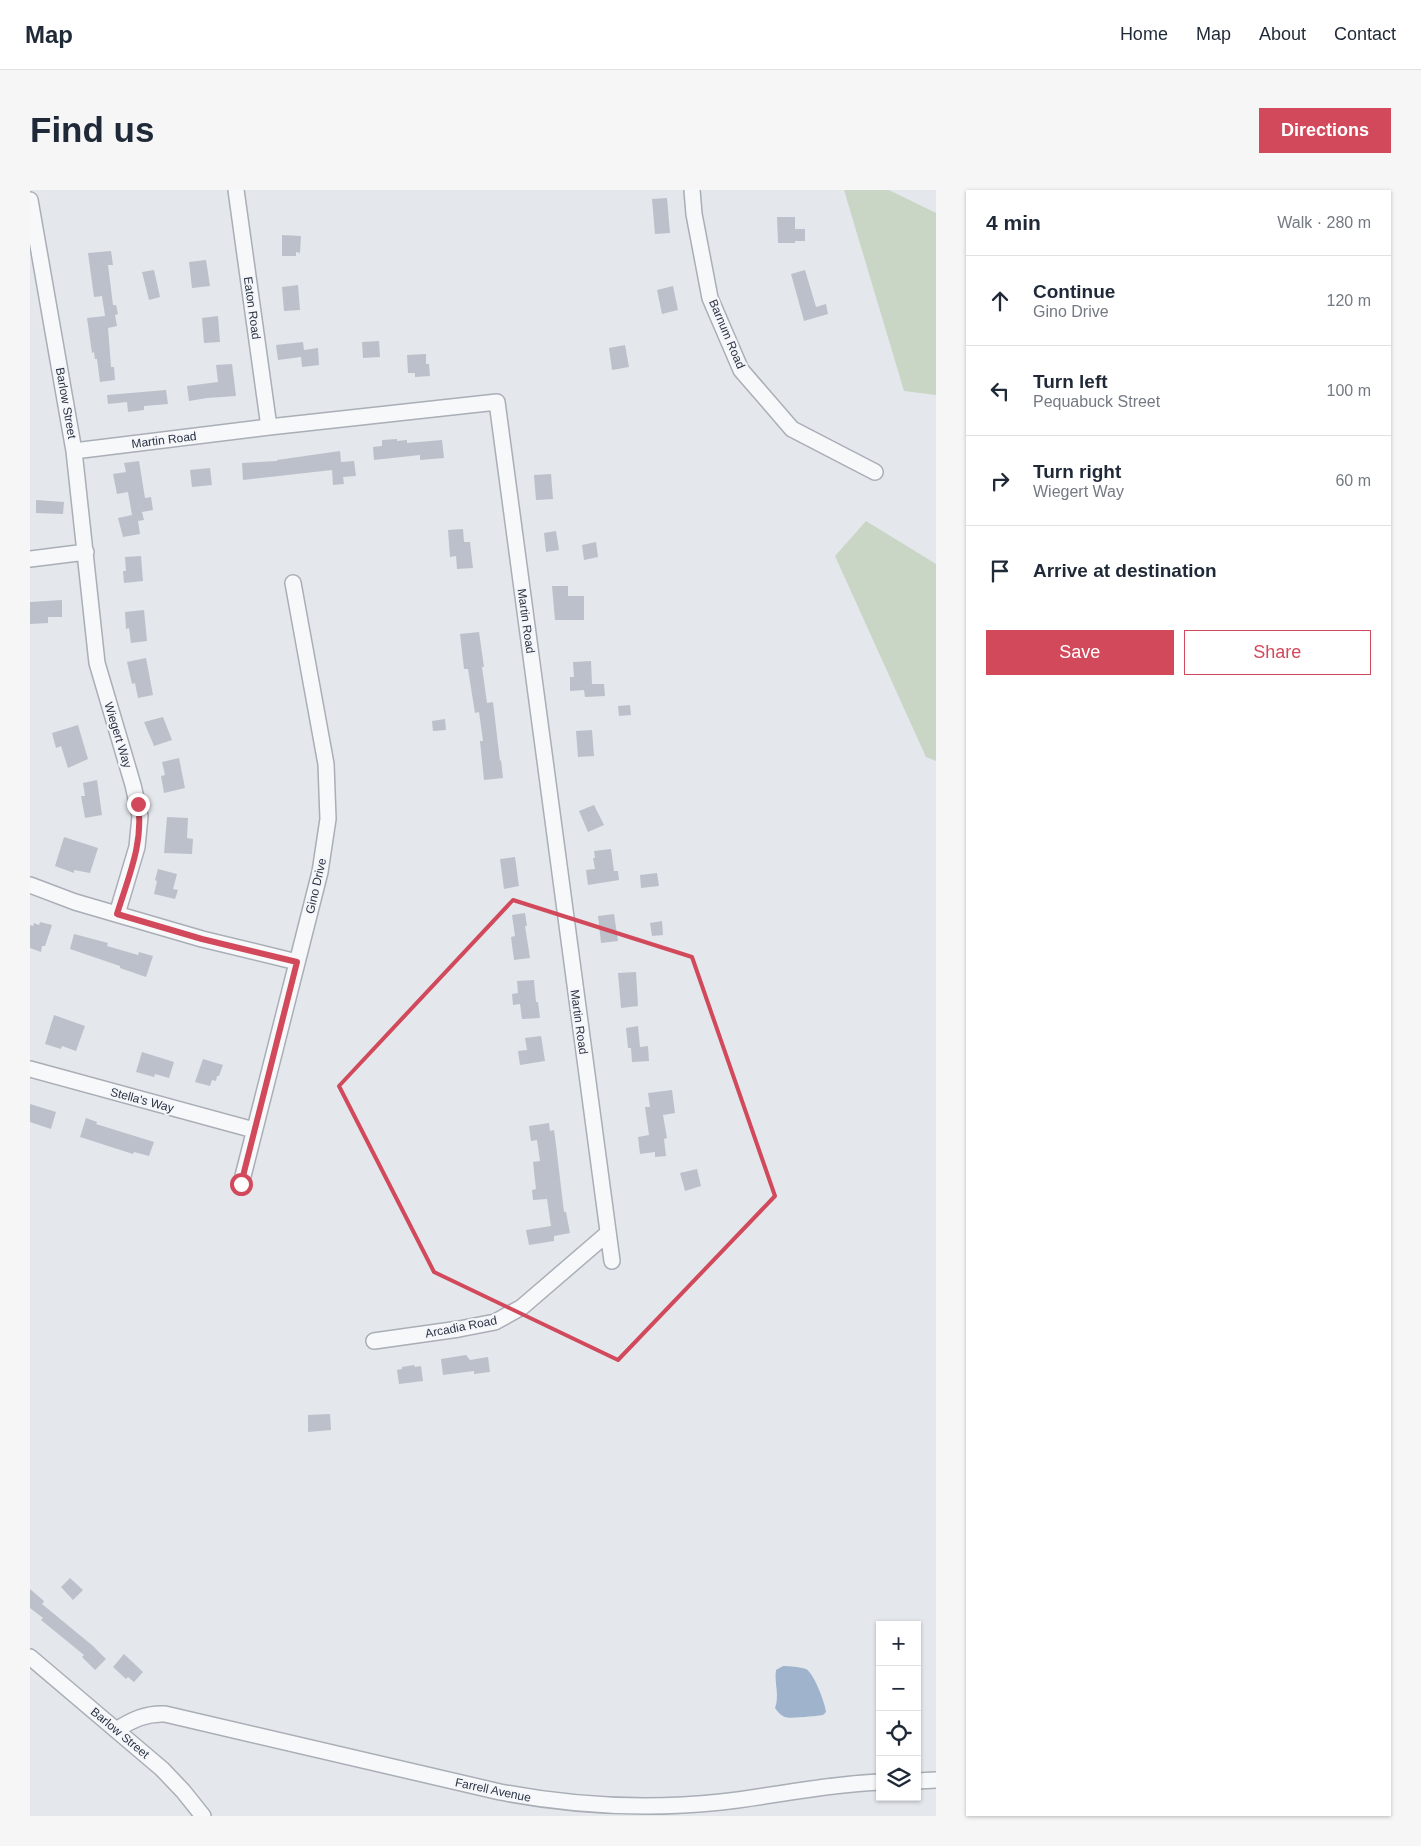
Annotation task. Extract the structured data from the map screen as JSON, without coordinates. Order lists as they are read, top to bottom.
{
  "streets": {
    "street": [
      "Eaton Road",
      "Barnum Road",
      "Barlow Street",
      "Martin Road",
      "Wiegert Way",
      "Gino Drive",
      "Stella's Way",
      "Arcadia Road",
      "Farrell Avenue"
    ]
  },
  "crossings": [
    ["Eaton Road", "Martin Road"],
    ["Barlow Street", "Martin Road"],
    ["Barlow Street", "Wiegert Way"],
    ["Barlow Street", "Farrell Avenue"],
    ["Martin Road", "Arcadia Road"],
    ["Gino Drive", "Stella's Way"]
  ],
  "page": {
    "header": "Map",
    "nav": [
      "Home",
      "Map",
      "About",
      "Contact"
    ],
    "buttons": [
      "Directions",
      ["Save", "Share"]
    ],
    "title": "Find us",
    "heading": ["4 min", "Walk · 280 m"],
    "list": [
      ["Continue", "Gino Drive", "120 m"],
      ["Turn left", "Pequabuck Street", "100 m"],
      ["Turn right", "Wiegert Way", "60 m"],
      "Arrive at destination"
    ],
    "map_buttons": ["+", "−"]
  }
}
